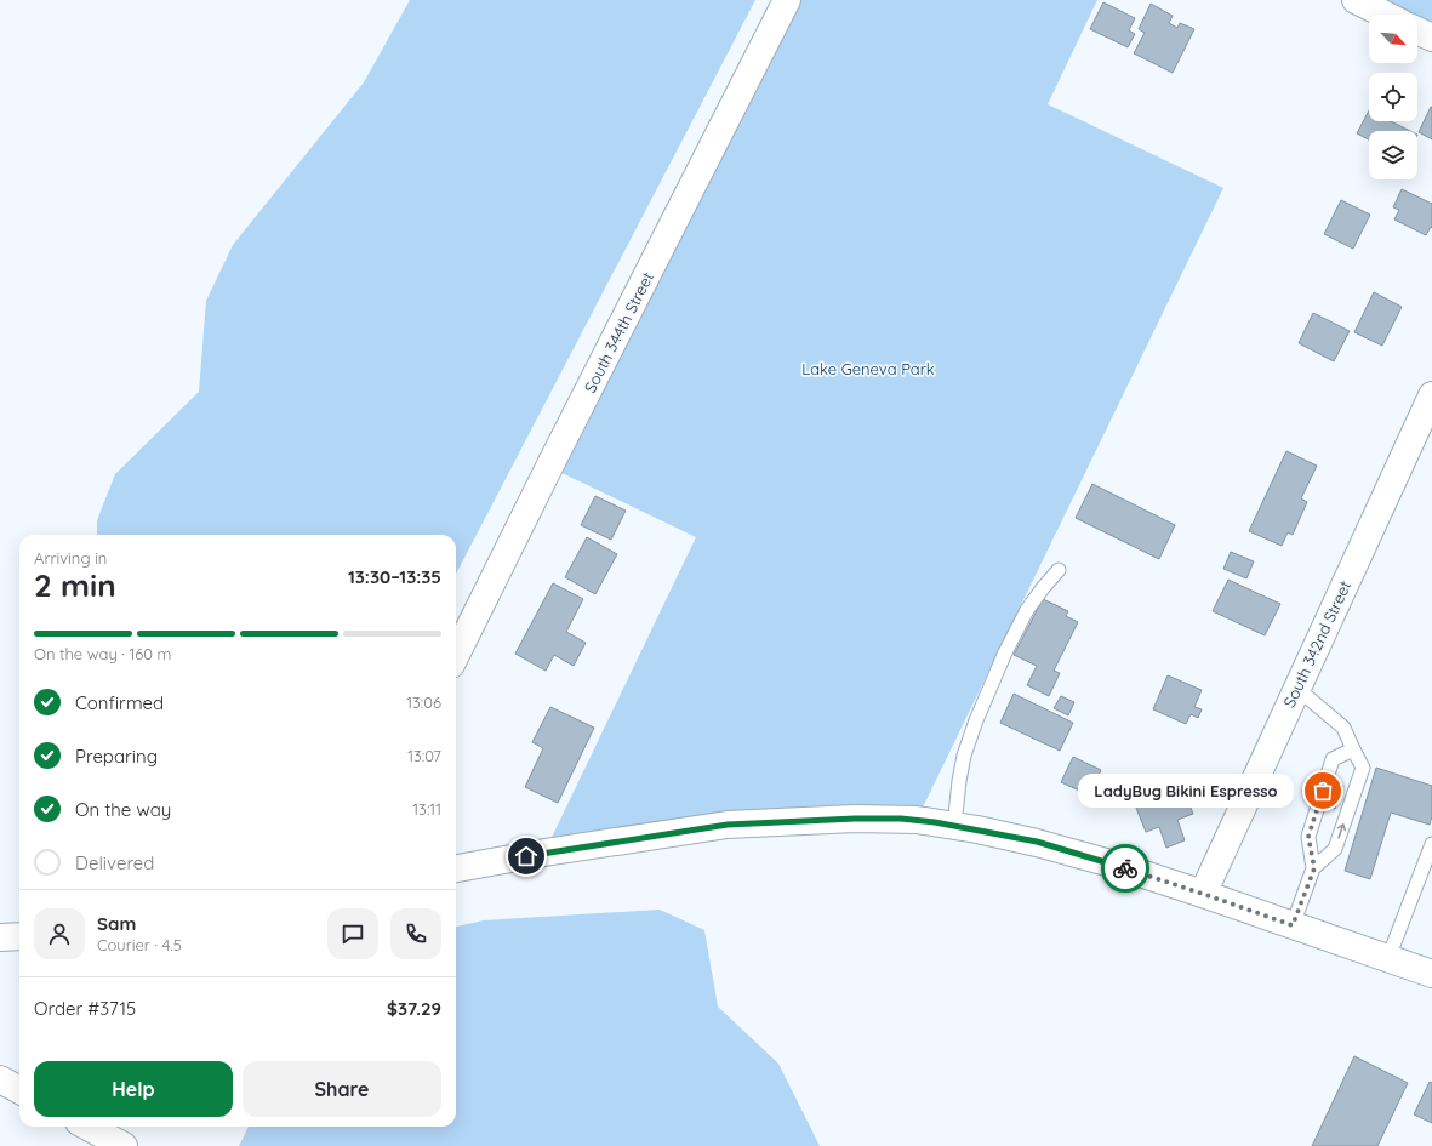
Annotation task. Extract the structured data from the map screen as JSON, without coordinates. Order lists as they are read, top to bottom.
{
  "streets": {
    "street": ["South 344th Street", "South 342nd Street"]
  },
  "parks": ["Lake Geneva Park"],
  "places": ["LadyBug Bikini Espresso"],
  "north": "bottom right",
  "page": {
    "heading": ["2 min", "Arriving in", "13:30–13:35"],
    "panel": [
      "Sam",
      "Courier · 4.5",
      "Order #3715",
      "$37.29"
    ],
    "bar": "On the way · 160 m",
    "list": [
      ["Confirmed", "13:06"],
      ["Preparing", "13:07"],
      ["On the way", "13:11"],
      "Delivered"
    ],
    "bubble": "LadyBug Bikini Espresso",
    "buttons": ["Help", "Share"]
  }
}
